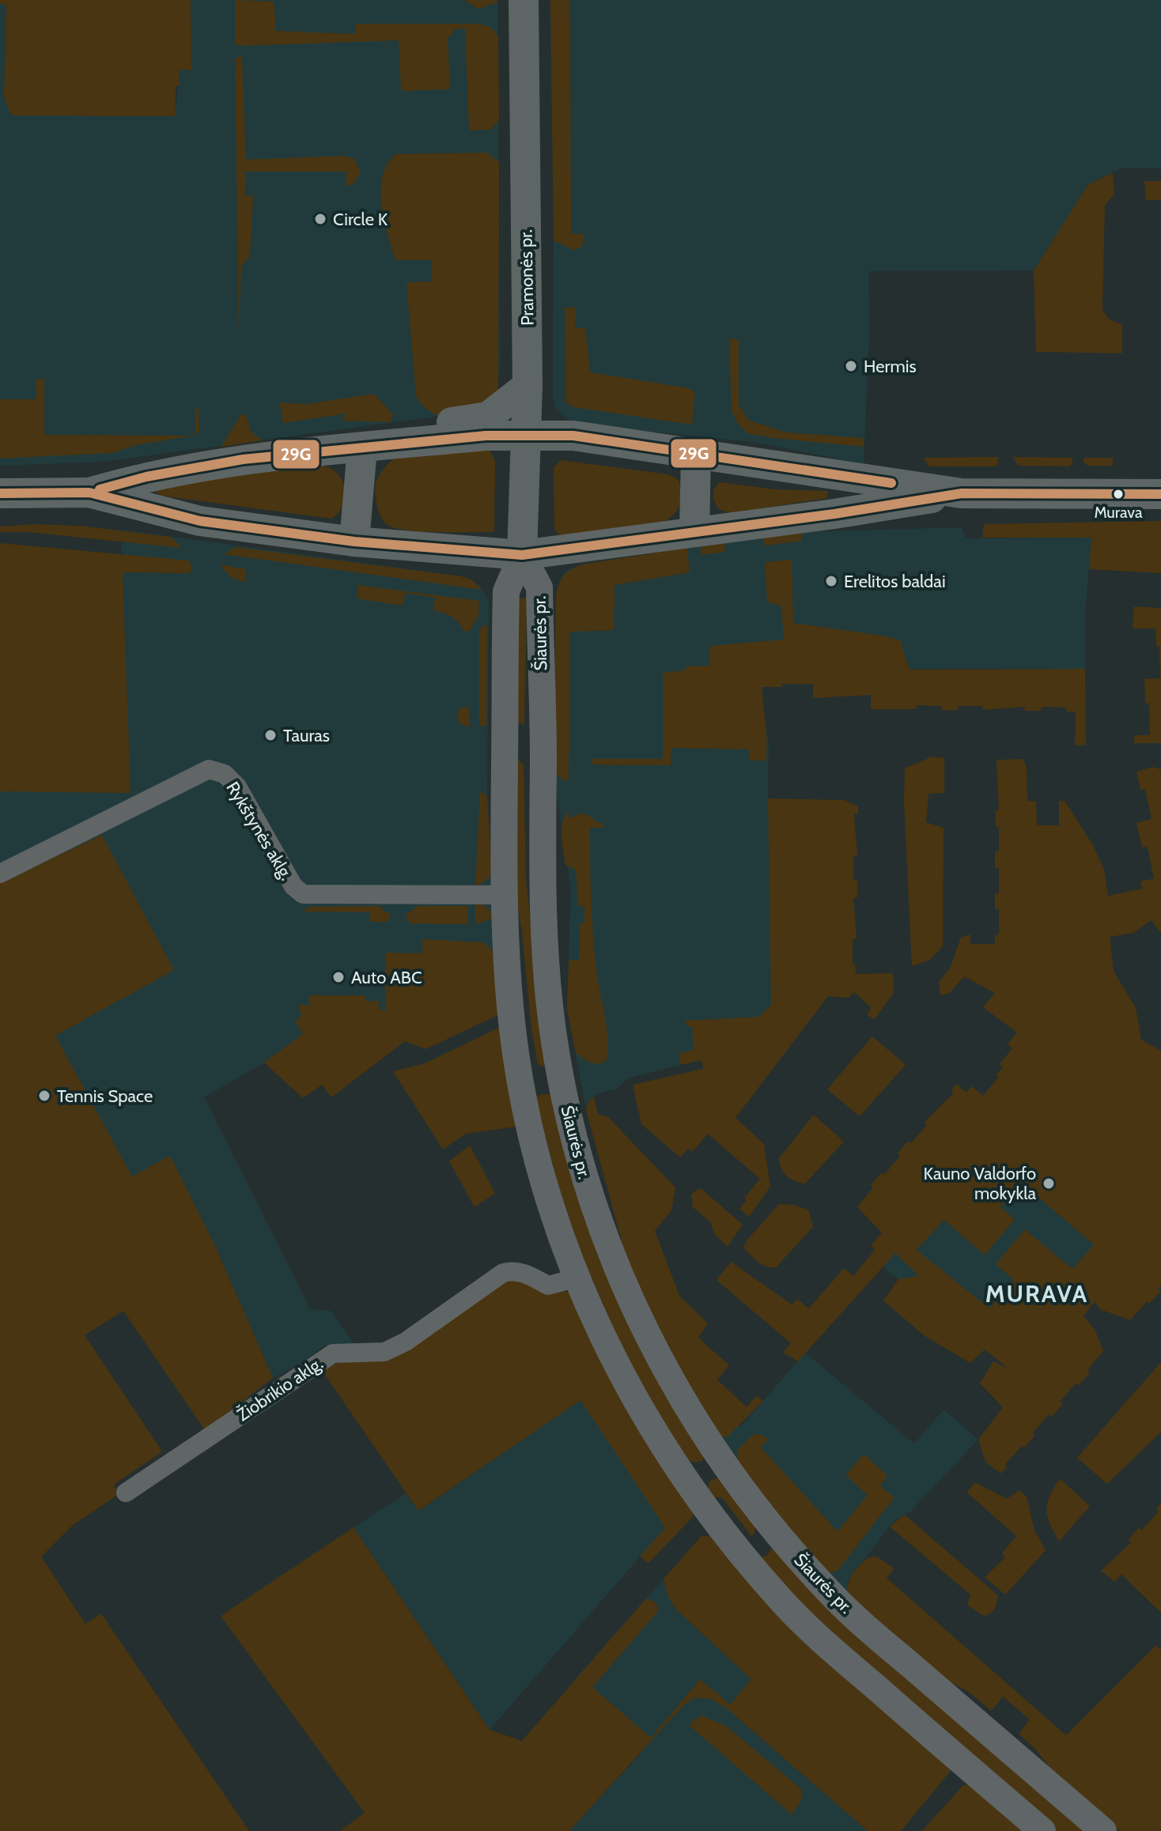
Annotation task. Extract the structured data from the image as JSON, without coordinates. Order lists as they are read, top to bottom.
{
  "streets": {
    "main road": ["Pramonės pr.", "Šiaurės pr."],
    "street": ["Rykštynės aklg.", "Žiobrikio aklg."]
  },
  "crossings": [
    ["Pramonės pr.", "Šiaurės pr."],
    ["Šiaurės pr.", "Rykštynės aklg."],
    ["Šiaurės pr.", "Žiobrikio aklg."]
  ],
  "districts": ["MURAVA"],
  "places": [
    "Circle K",
    "Hermis",
    "Murava",
    "Erelitos baldai",
    "Tauras",
    "Auto ABC",
    "Tennis Space",
    "Kauno Valdorfo mokykla"
  ],
  "lines": ["transit line 29G"]
}
